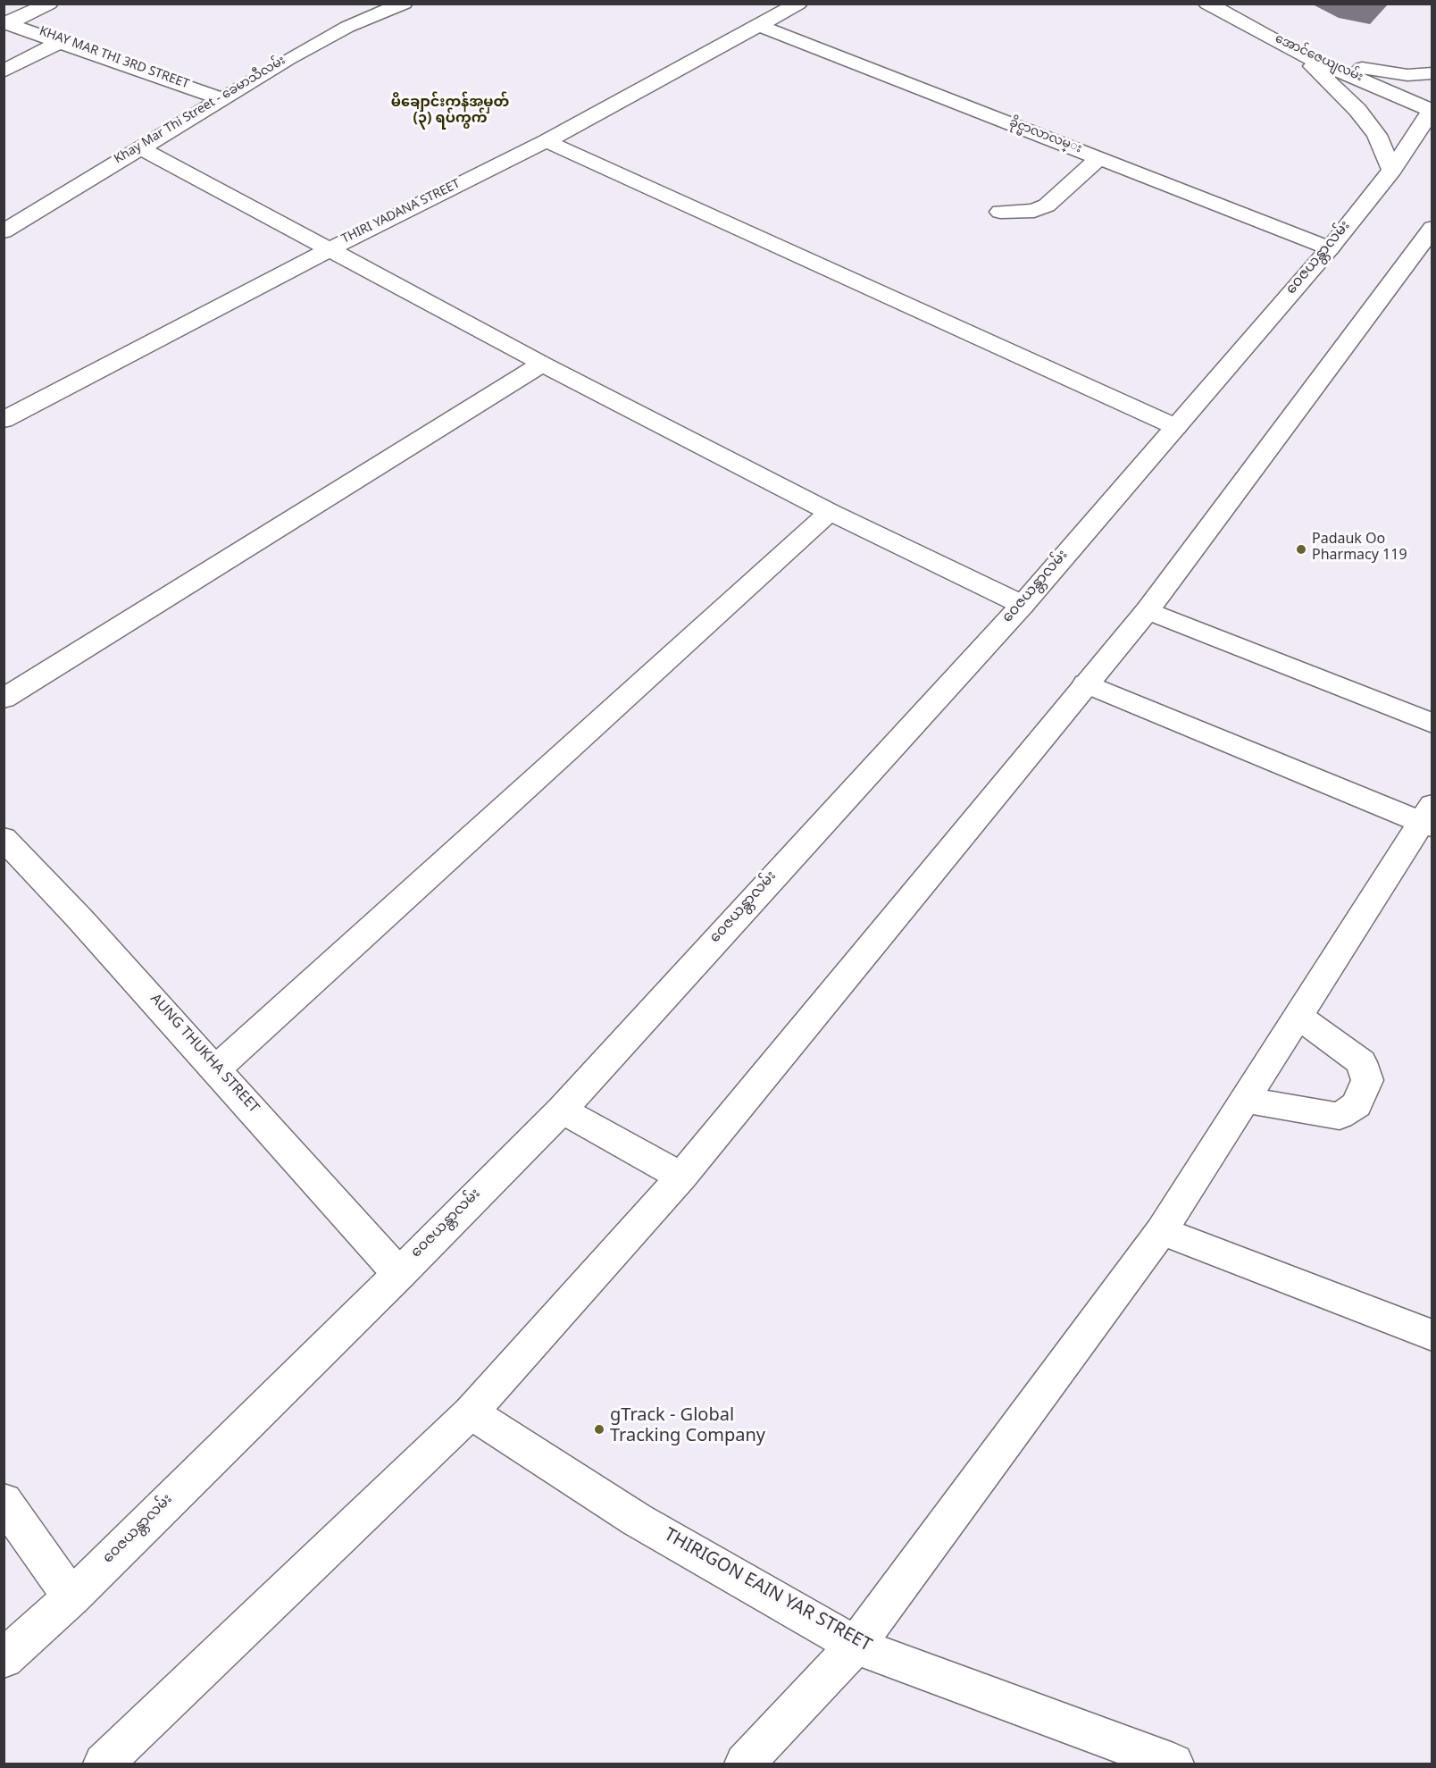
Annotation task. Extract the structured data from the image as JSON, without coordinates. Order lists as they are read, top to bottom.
{
  "streets": {
    "street": [
      "KHAY MAR THI 3RD STREET",
      "အောင်ဇေယျလမ်း",
      "Khay Mar Thi Street - ခေမာသီလမ်း",
      "ခိုင္မာလာလမ္း",
      "THIRI YADANA STREET",
      "ဝေဇယန္တာလမ်း",
      "AUNG THUKHA STREET",
      "THIRIGON EAIN YAR STREET"
    ]
  },
  "crossings": [
    ["KHAY MAR THI 3RD STREET", "Khay Mar Thi Street - ခေမာသီလမ်း"],
    ["အောင်ဇေယျလမ်း", "ဝေဇယန္တာလမ်း"],
    ["ခိုင္မာလာလမ္း", "THIRI YADANA STREET"],
    ["ခိုင္မာလာလမ္း", "ဝေဇယန္တာလမ်း"],
    ["ဝေဇယန္တာလမ်း", "AUNG THUKHA STREET"]
  ],
  "districts": ["မိချောင်းကန်အမှတ် (၃) ရပ်ကွက်"],
  "places": ["Padauk Oo Pharmacy 119", "gTrack - Global Tracking Company"]
}
